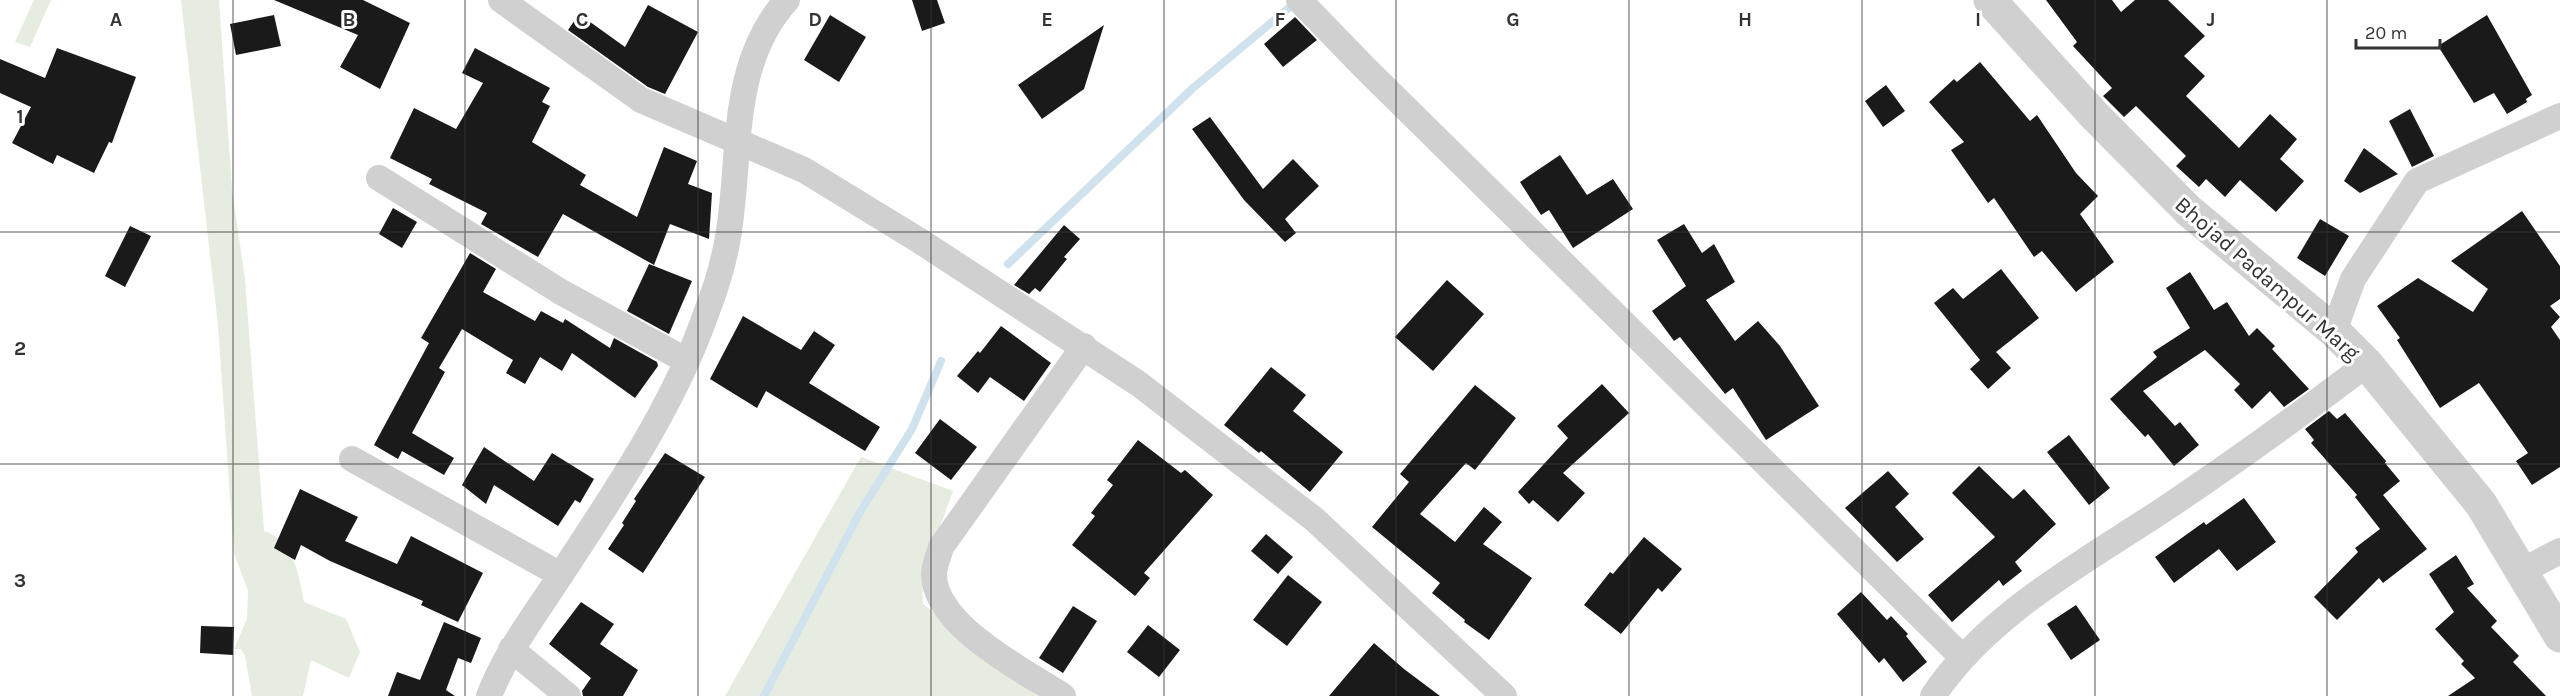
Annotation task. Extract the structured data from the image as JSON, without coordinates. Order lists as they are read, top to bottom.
{
  "streets": {
    "street": ["Bhojad Padampur Marg"]
  },
  "scale_bar": "20 m",
  "grid": {
    "columns": [
      "A",
      "B",
      "C",
      "D",
      "E",
      "F",
      "G",
      "H",
      "I",
      "J"
    ],
    "rows": ["1", "2", "3"]
  }
}
